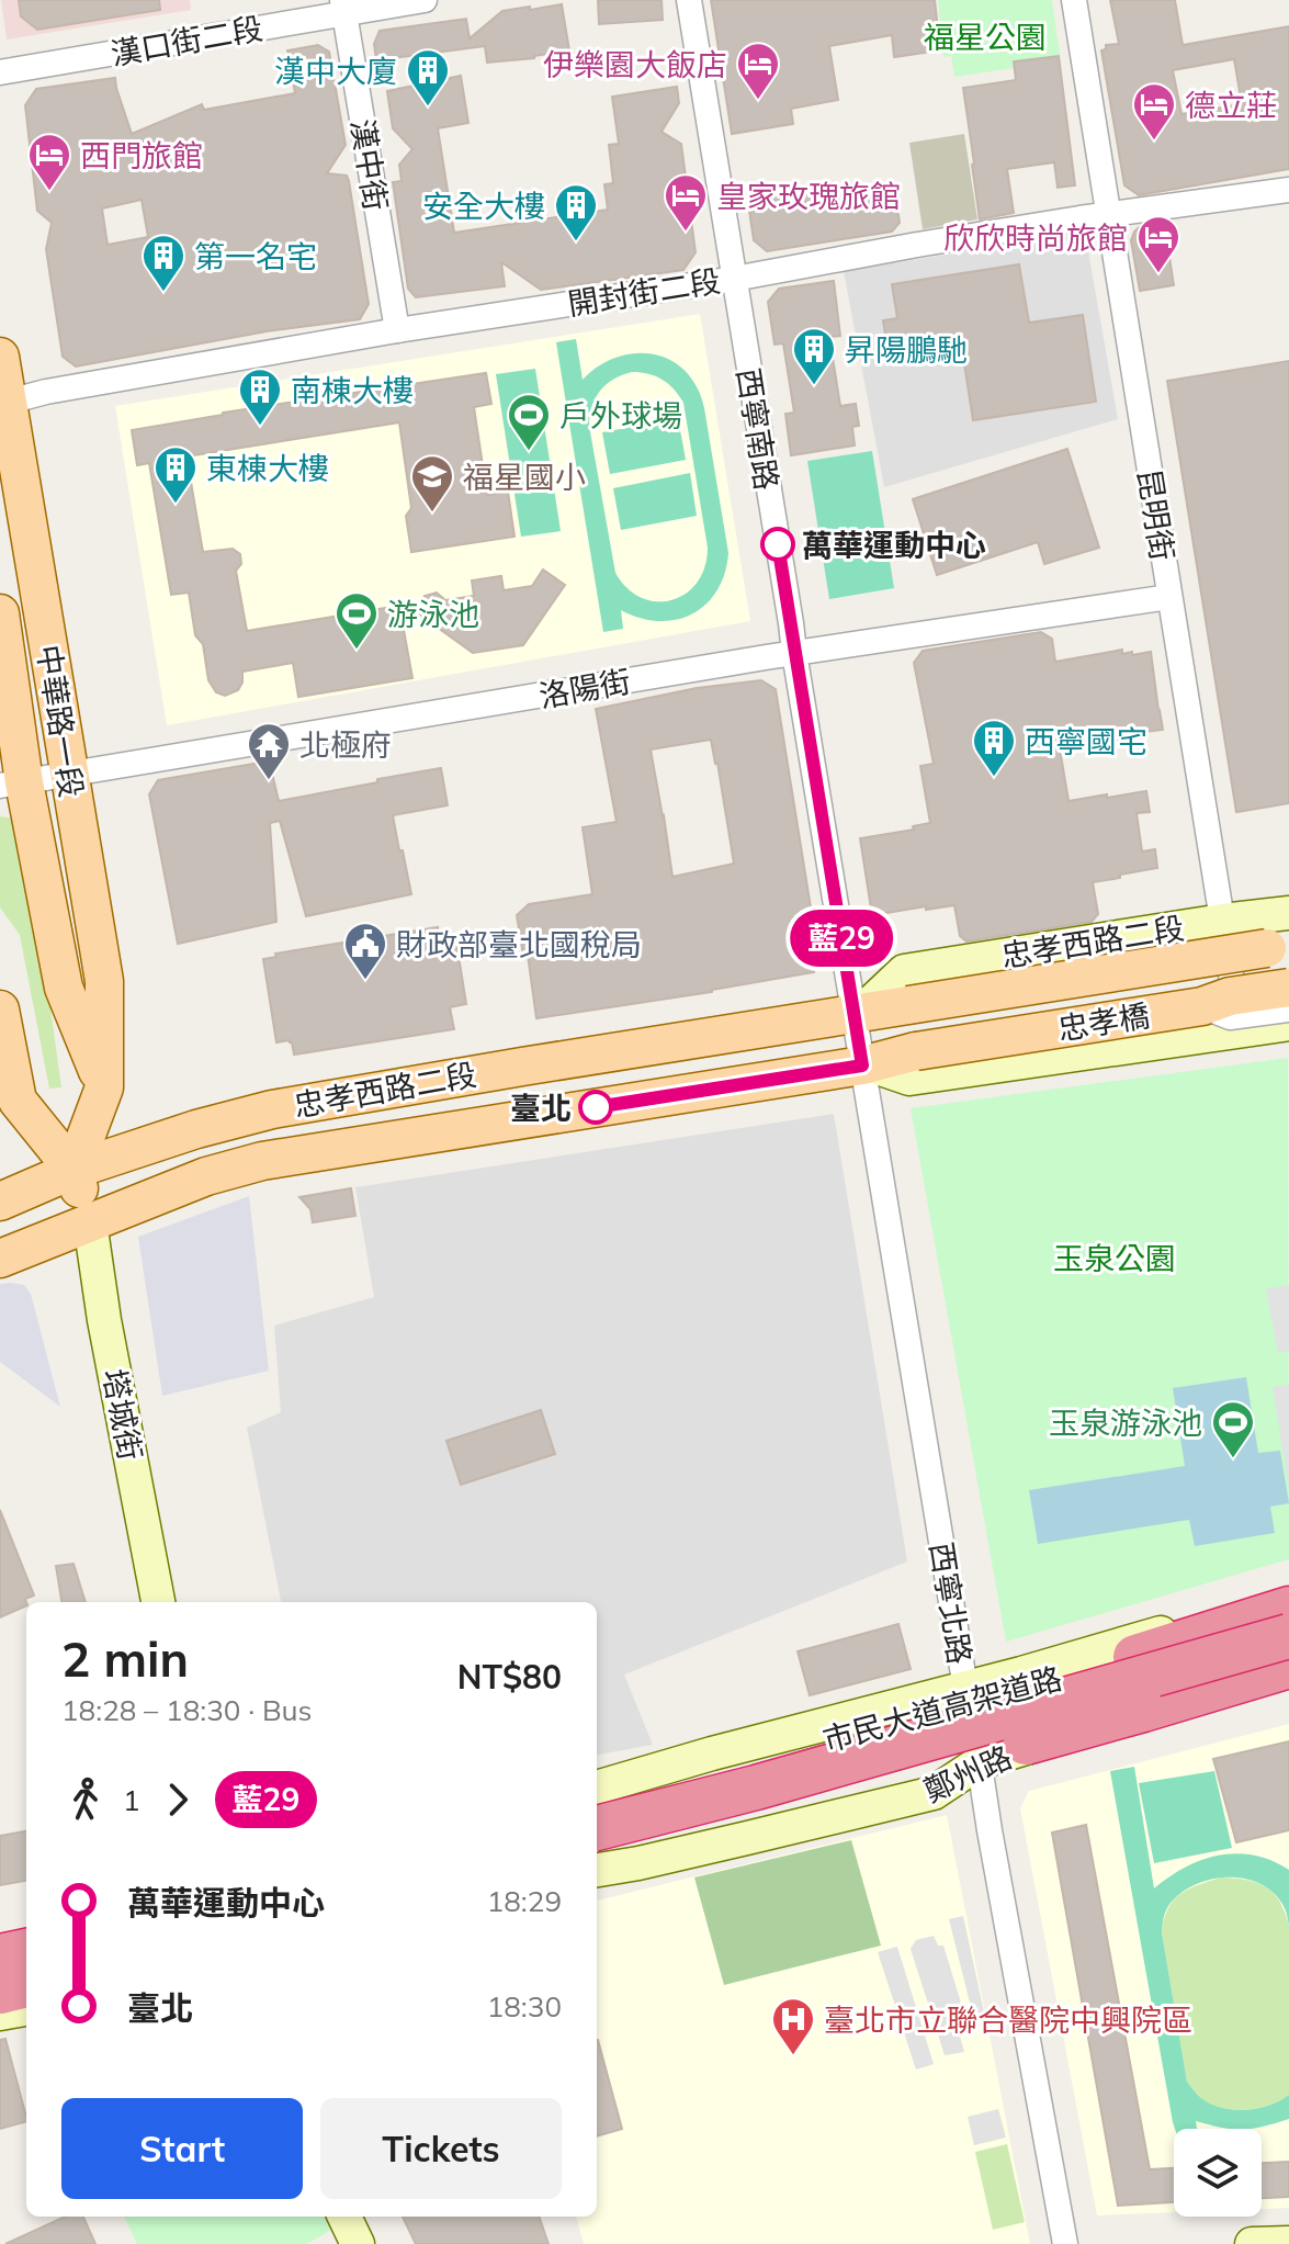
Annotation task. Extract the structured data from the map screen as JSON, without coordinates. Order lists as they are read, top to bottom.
{
  "streets": {
    "highway": ["市民大道高架道路"],
    "main road": ["中華路一段", "忠孝西路二段", "忠孝橋"],
    "street": [
      "漢口街二段",
      "漢中街",
      "開封街二段",
      "西寧南路",
      "昆明街",
      "洛陽街",
      "塔城街",
      "西寧北路",
      "鄭州路"
    ]
  },
  "crossings": [
    ["漢口街二段", "漢中街"],
    ["漢中街", "開封街二段"],
    ["開封街二段", "西寧南路"],
    ["開封街二段", "昆明街"],
    ["開封街二段", "中華路一段"],
    ["西寧南路", "洛陽街"],
    ["西寧南路", "忠孝西路二段"],
    ["西寧南路", "西寧北路"],
    ["昆明街", "洛陽街"],
    ["昆明街", "忠孝西路二段"],
    ["洛陽街", "中華路一段"],
    ["中華路一段", "忠孝西路二段"],
    ["忠孝西路二段", "忠孝橋"],
    ["忠孝西路二段", "塔城街"],
    ["忠孝西路二段", "西寧北路"],
    ["西寧北路", "鄭州路"]
  ],
  "parks": ["福星公園", "玉泉公園"],
  "places": {
    "hotel": [
      "伊樂園大飯店",
      "德立莊",
      "西門旅館",
      "皇家玫瑰旅館",
      "欣欣時尚旅館"
    ],
    "building": [
      "漢中大廈",
      "安全大樓",
      "第一名宅",
      "昇陽鵬馳",
      "南棟大樓",
      "東棟大樓",
      "西寧國宅"
    ],
    "sports": ["戶外球場", "游泳池", "玉泉游泳池"],
    "school or university": ["福星國小"],
    "other": ["萬華運動中心", "臺北"],
    "temple": ["北極府"],
    "public building": ["財政部臺北國稅局"],
    "hospital": ["臺北市立聯合醫院中興院區"]
  },
  "lines": ["bus line 藍29"],
  "page": {
    "on_map": "藍29",
    "heading": ["2 min", "18:28 – 18:30 · Bus", "NT$80"],
    "legs": ["1", "藍29"],
    "list": [
      {
        "name": "萬華運動中心",
        "value": "18:29"
      },
      {
        "name": "臺北",
        "value": "18:30"
      }
    ],
    "buttons": ["Start", "Tickets"]
  }
}
